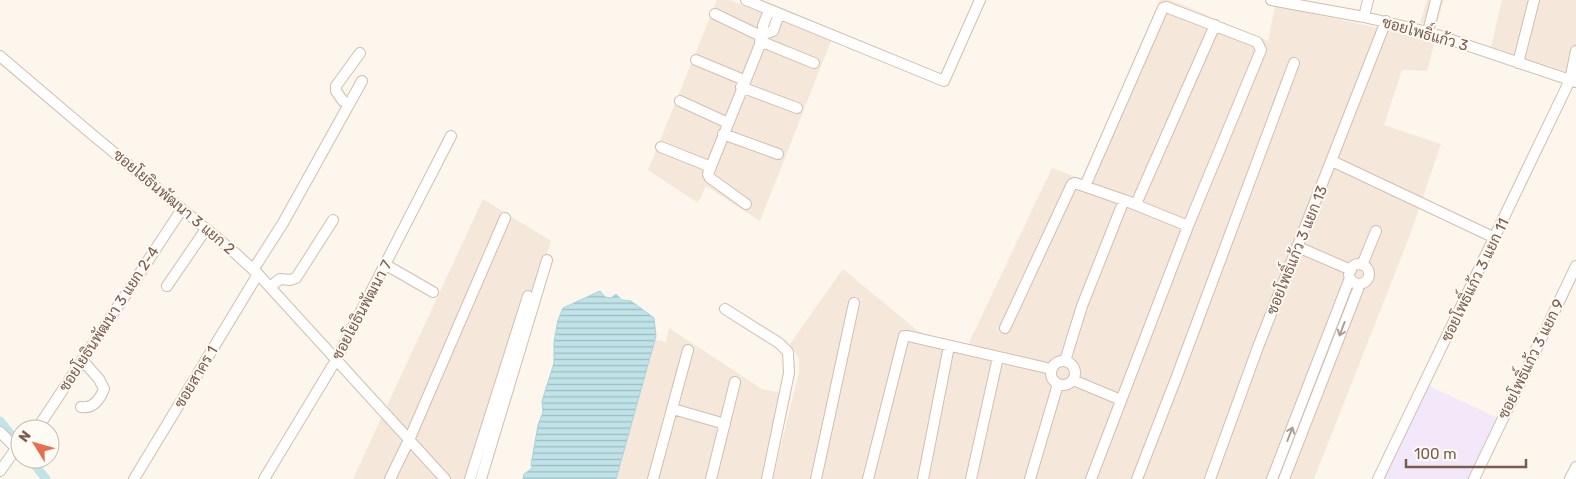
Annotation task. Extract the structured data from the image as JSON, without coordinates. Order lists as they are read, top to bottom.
{
  "streets": {
    "street": [
      "ซอยโพธิ์แก้ว 3",
      "ซอยโยธินพัฒนา 3 แยก 2",
      "ซอยโพธิ์แก้ว 3 แยก 13",
      "ซอยโพธิ์แก้ว 3 แยก 11",
      "ซอยโยธินพัฒนา 7",
      "ซอยโยธินพัฒนา 3 แยก 2-4",
      "ซอยโพธิ์แก้ว 3 แยก 9",
      "ซอยสาคร 1"
    ]
  },
  "crossings": [
    ["ซอยโพธิ์แก้ว 3", "ซอยโพธิ์แก้ว 3 แยก 13"],
    ["ซอยโพธิ์แก้ว 3", "ซอยโพธิ์แก้ว 3 แยก 11"],
    ["ซอยโยธินพัฒนา 3 แยก 2", "ซอยโยธินพัฒนา 7"],
    ["ซอยโยธินพัฒนา 3 แยก 2", "ซอยโยธินพัฒนา 3 แยก 2-4"],
    ["ซอยโยธินพัฒนา 3 แยก 2", "ซอยสาคร 1"]
  ],
  "scale_bar": "100 m",
  "north": "top left"
}
